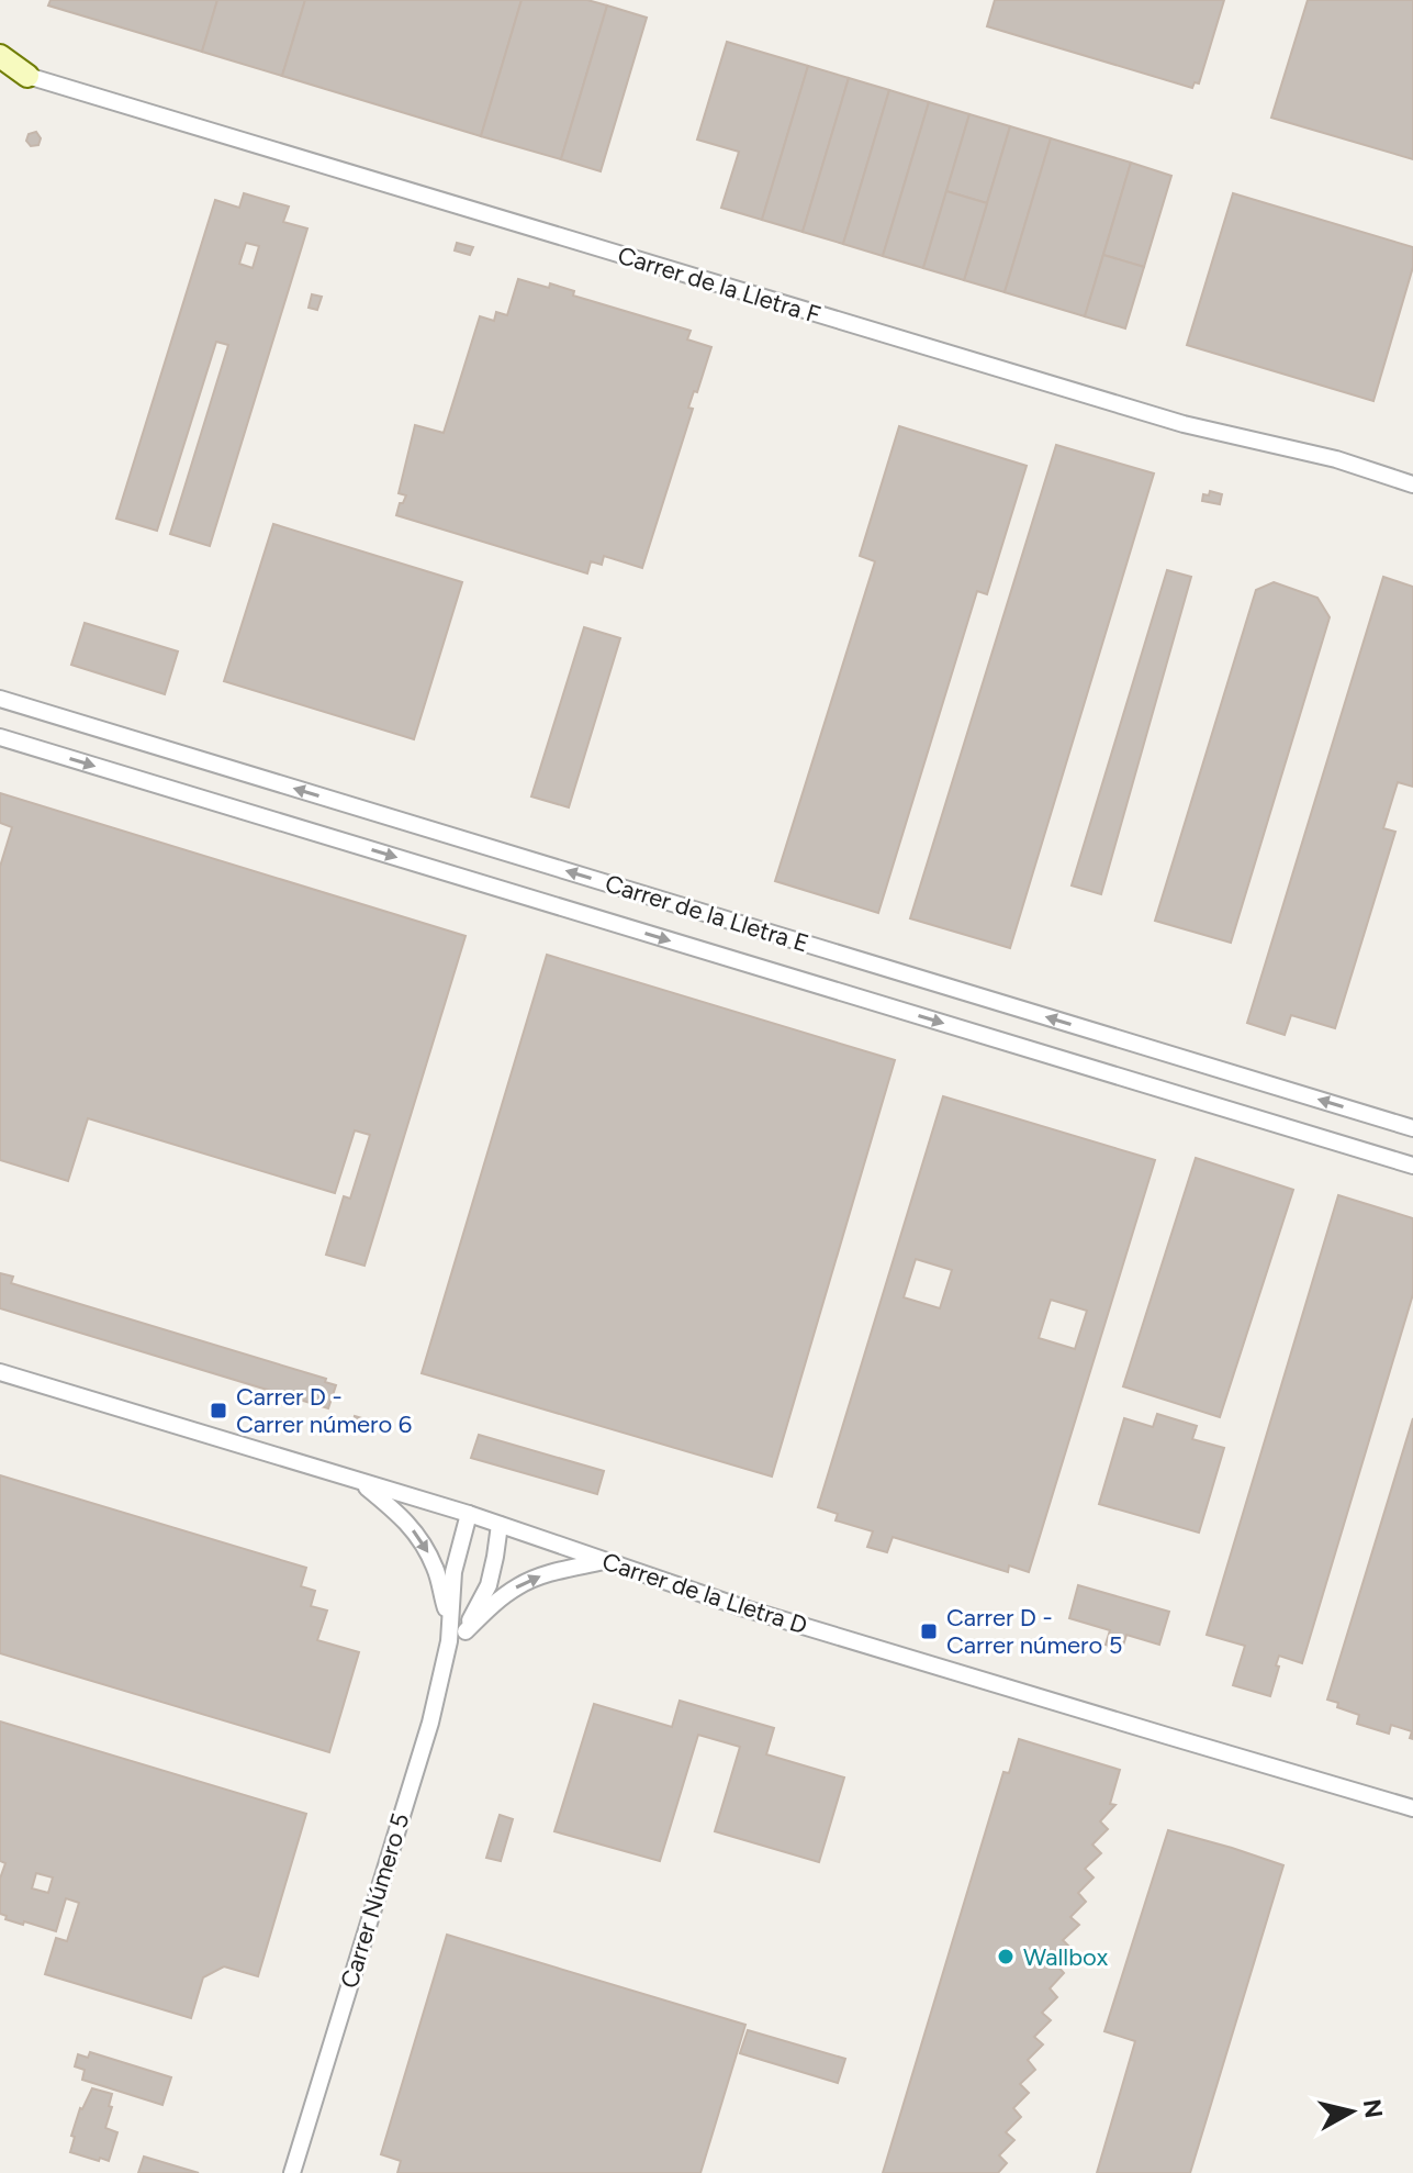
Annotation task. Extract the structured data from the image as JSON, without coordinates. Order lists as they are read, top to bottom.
{
  "streets": {
    "street": [
      "Carrer de la Lletra F",
      "Carrer de la Lletra E",
      "Carrer de la Lletra D",
      "Carrer Número 5"
    ]
  },
  "places": {
    "transit": ["Carrer D - Carrer número 6", "Carrer D - Carrer número 5"],
    "other": ["Wallbox"]
  },
  "north": "right"
}
